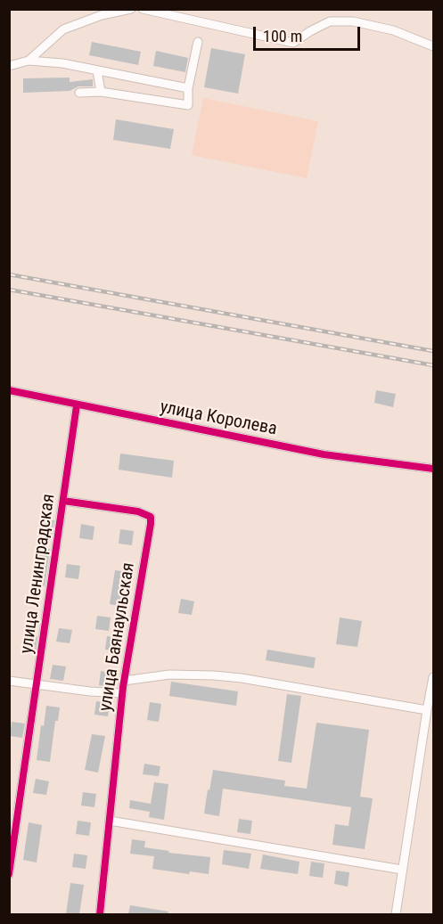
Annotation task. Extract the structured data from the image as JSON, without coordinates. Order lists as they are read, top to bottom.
{
  "streets": {
    "street": ["улица Королева", "улица Ленинградская", "улица Баянаульская"]
  },
  "crossings": [
    ["улица Королева", "улица Ленинградская"],
    ["улица Ленинградская", "улица Баянаульская"]
  ],
  "scale_bar": "100 m"
}
